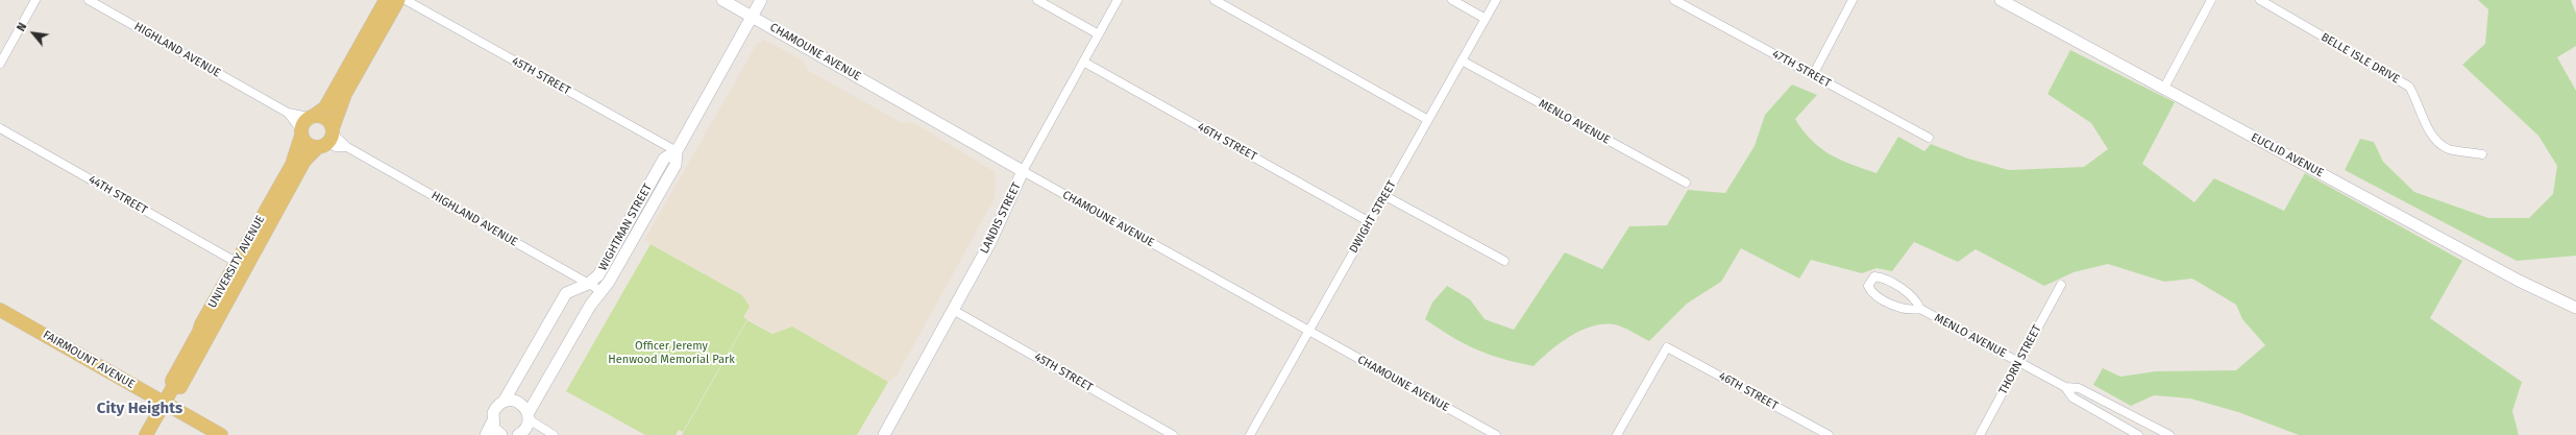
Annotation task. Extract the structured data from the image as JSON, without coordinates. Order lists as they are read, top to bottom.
{
  "streets": {
    "main road": [
      "CHAMOUNE AVENUE",
      "EUCLID AVENUE",
      "LANDIS STREET",
      "WIGHTMAN STREET",
      "UNIVERSITY AVENUE",
      "FAIRMOUNT AVENUE"
    ],
    "street": [
      "HIGHLAND AVENUE",
      "BELLE ISLE DRIVE",
      "47TH STREET",
      "45TH STREET",
      "MENLO AVENUE",
      "46TH STREET",
      "44TH STREET",
      "DWIGHT STREET",
      "THORN STREET"
    ]
  },
  "crossings": [
    ["HIGHLAND AVENUE", "WIGHTMAN STREET"],
    ["HIGHLAND AVENUE", "UNIVERSITY AVENUE"],
    ["CHAMOUNE AVENUE", "DWIGHT STREET"],
    ["CHAMOUNE AVENUE", "LANDIS STREET"],
    ["CHAMOUNE AVENUE", "WIGHTMAN STREET"],
    ["45TH STREET", "LANDIS STREET"],
    ["45TH STREET", "WIGHTMAN STREET"],
    ["MENLO AVENUE", "DWIGHT STREET"],
    ["MENLO AVENUE", "THORN STREET"],
    ["46TH STREET", "DWIGHT STREET"],
    ["46TH STREET", "LANDIS STREET"],
    ["44TH STREET", "UNIVERSITY AVENUE"],
    ["UNIVERSITY AVENUE", "FAIRMOUNT AVENUE"]
  ],
  "districts": ["City Heights"],
  "parks": ["Officer Jeremy Henwood Memorial Park"],
  "north": "top left"
}
